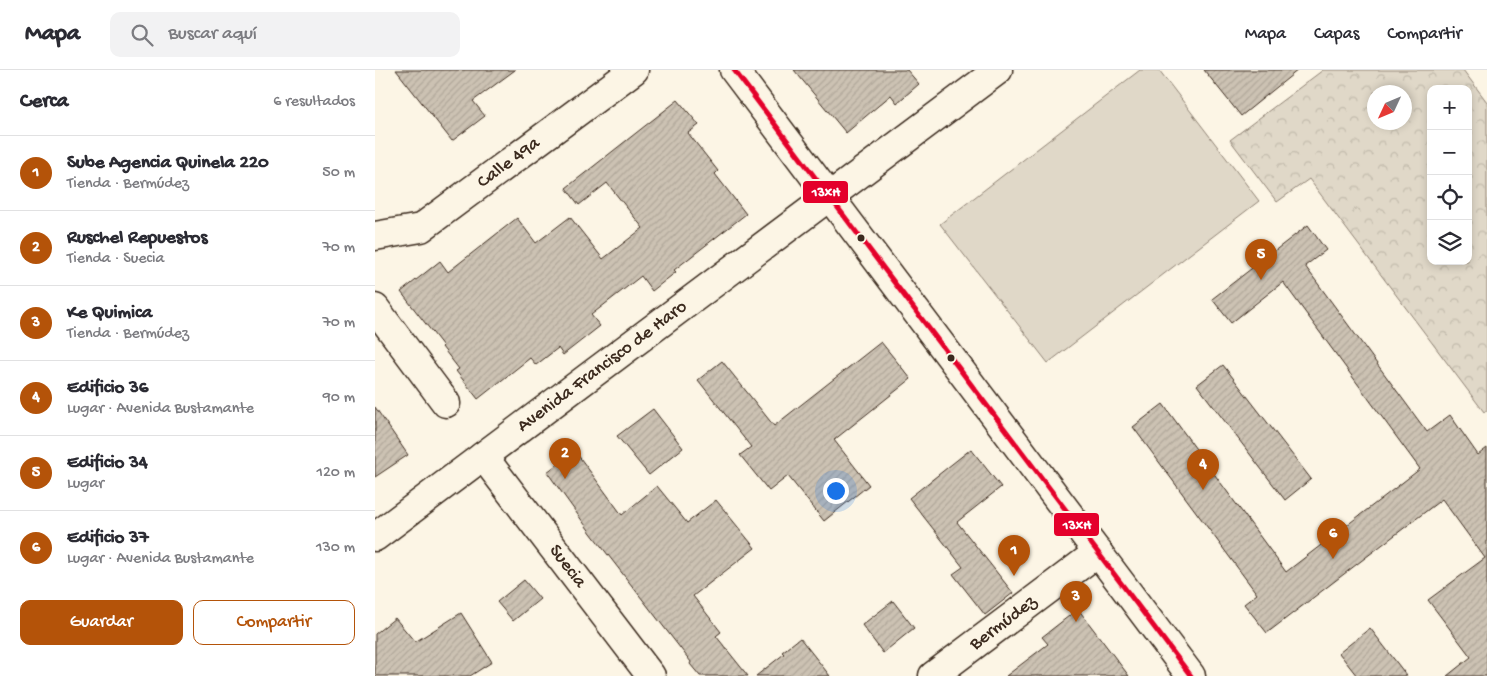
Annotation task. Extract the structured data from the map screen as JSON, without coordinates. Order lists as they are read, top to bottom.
{
  "streets": {
    "main road": [
      "Calle 49a",
      "Avenida Francisco de Haro",
      "Suecia",
      "Bermúdez"
    ]
  },
  "crossings": [
    ["Avenida Francisco de Haro", "Suecia"]
  ],
  "lines": ["transit line 13xH"],
  "north": "bottom left",
  "page": {
    "header": "Mapa",
    "search": "Buscar aquí",
    "nav": ["Mapa", "Capas", "Compartir"],
    "heading": ["Cerca", "6 resultados"],
    "map_buttons": ["+", "−"],
    "list": [
      {
        "mark": "1",
        "name": "Sube Agencia Quinela 220",
        "note": "Tienda · Bermúdez",
        "value": "50 m"
      },
      {
        "mark": "2",
        "name": "Ruschel Repuestos",
        "note": "Tienda · Suecia",
        "value": "70 m"
      },
      {
        "mark": "3",
        "name": "Ke Quimica",
        "note": "Tienda · Bermúdez",
        "value": "70 m"
      },
      {
        "mark": "4",
        "name": "Edificio 36",
        "note": "Lugar · Avenida Bustamante",
        "value": "90 m"
      },
      {
        "mark": "5",
        "name": "Edificio 34",
        "note": "Lugar",
        "value": "120 m"
      },
      {
        "mark": "6",
        "name": "Edificio 37",
        "note": "Lugar · Avenida Bustamante",
        "value": "130 m"
      }
    ],
    "pins": [
      "5",
      "2",
      "4",
      "6",
      "1",
      "3"
    ],
    "buttons": ["Guardar", "Compartir"]
  }
}
